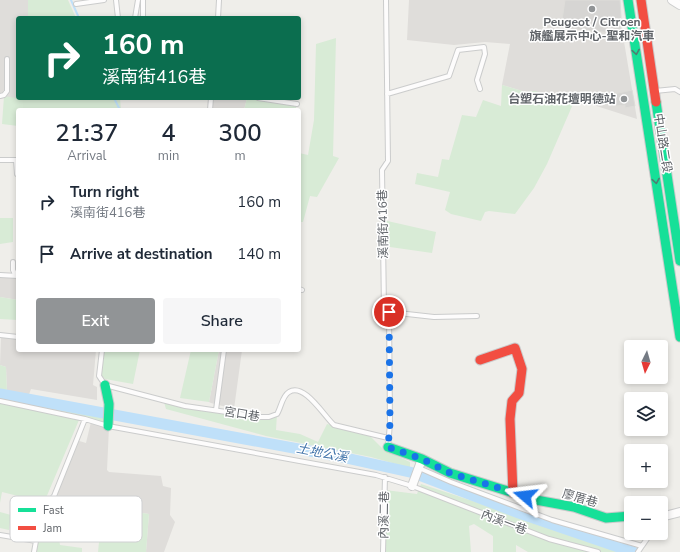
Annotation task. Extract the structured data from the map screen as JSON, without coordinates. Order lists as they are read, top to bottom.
{
  "streets": {
    "main road": ["中山路二段", "廖厝巷"],
    "lane": [
      "溪南街416巷",
      "宮口巷",
      "內溪二巷",
      "內溪一巷"
    ]
  },
  "crossings": [
    ["溪南街416巷", "宮口巷"],
    ["溪南街416巷", "廖厝巷"],
    ["宮口巷", "廖厝巷"],
    ["內溪二巷", "內溪一巷"]
  ],
  "water": ["土地公溪"],
  "places": ["Peugeot / Citroen 旗艦展示中心-聖和汽車", "台塑石油花壇明德站"],
  "legend": ["Fast", "Jam"],
  "north": "bottom",
  "page": {
    "turn": ["160 m", "溪南街416巷"],
    "eta": [
      "21:37",
      "Arrival",
      "4",
      "min",
      "300",
      "m"
    ],
    "list": [
      {
        "name": "Turn right",
        "note": "溪南街416巷",
        "value": "160 m"
      },
      {
        "name": "Arrive at destination",
        "value": "140 m"
      }
    ],
    "buttons": ["Exit", "Share"],
    "map_buttons": ["+", "−"]
  }
}
